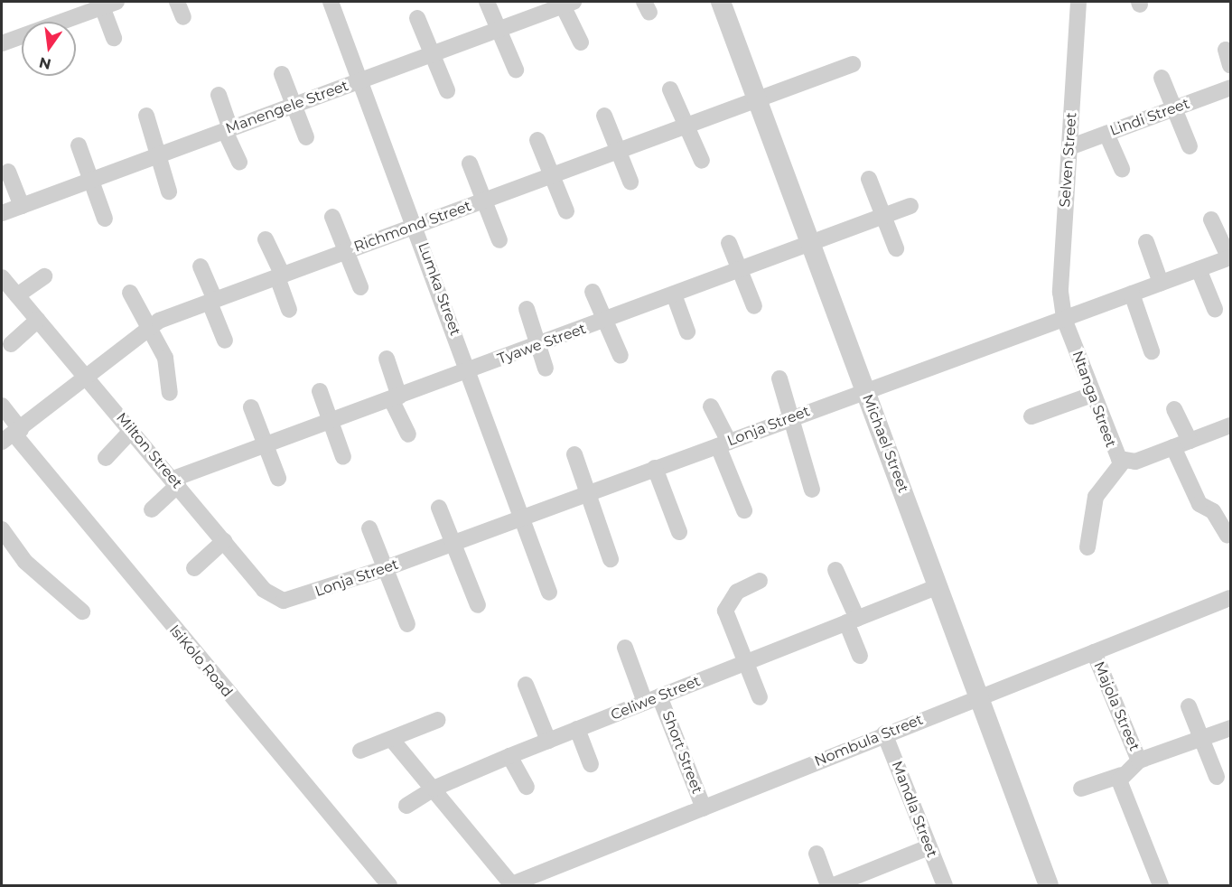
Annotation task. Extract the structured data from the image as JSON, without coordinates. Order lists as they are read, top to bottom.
{
  "streets": {
    "street": [
      "Manengele Street",
      "Lindi Street",
      "Selven Street",
      "Richmond Street",
      "Lumka Street",
      "Tyawe Street",
      "Ntanga Street",
      "Lonja Street",
      "Michael Street",
      "Milton Street",
      "IsiKolo Road",
      "Celiwe Street",
      "Majola Street",
      "Nombula Street",
      "Short Street",
      "Mandla Street"
    ]
  },
  "crossings": [
    ["Manengele Street", "Lumka Street"],
    ["Lindi Street", "Selven Street"],
    ["Selven Street", "Ntanga Street"],
    ["Selven Street", "Lonja Street"],
    ["Richmond Street", "Lumka Street"],
    ["Richmond Street", "Michael Street"],
    ["Richmond Street", "Milton Street"],
    ["Richmond Street", "IsiKolo Road"],
    ["Lumka Street", "Tyawe Street"],
    ["Lumka Street", "Lonja Street"],
    ["Tyawe Street", "Michael Street"],
    ["Tyawe Street", "Milton Street"],
    ["Ntanga Street", "Lonja Street"],
    ["Lonja Street", "Michael Street"],
    ["Lonja Street", "Milton Street"],
    ["Michael Street", "Celiwe Street"],
    ["Michael Street", "Nombula Street"],
    ["Celiwe Street", "Short Street"],
    ["Majola Street", "Nombula Street"],
    ["Nombula Street", "Short Street"],
    ["Nombula Street", "Mandla Street"]
  ],
  "north": "bottom"
}
